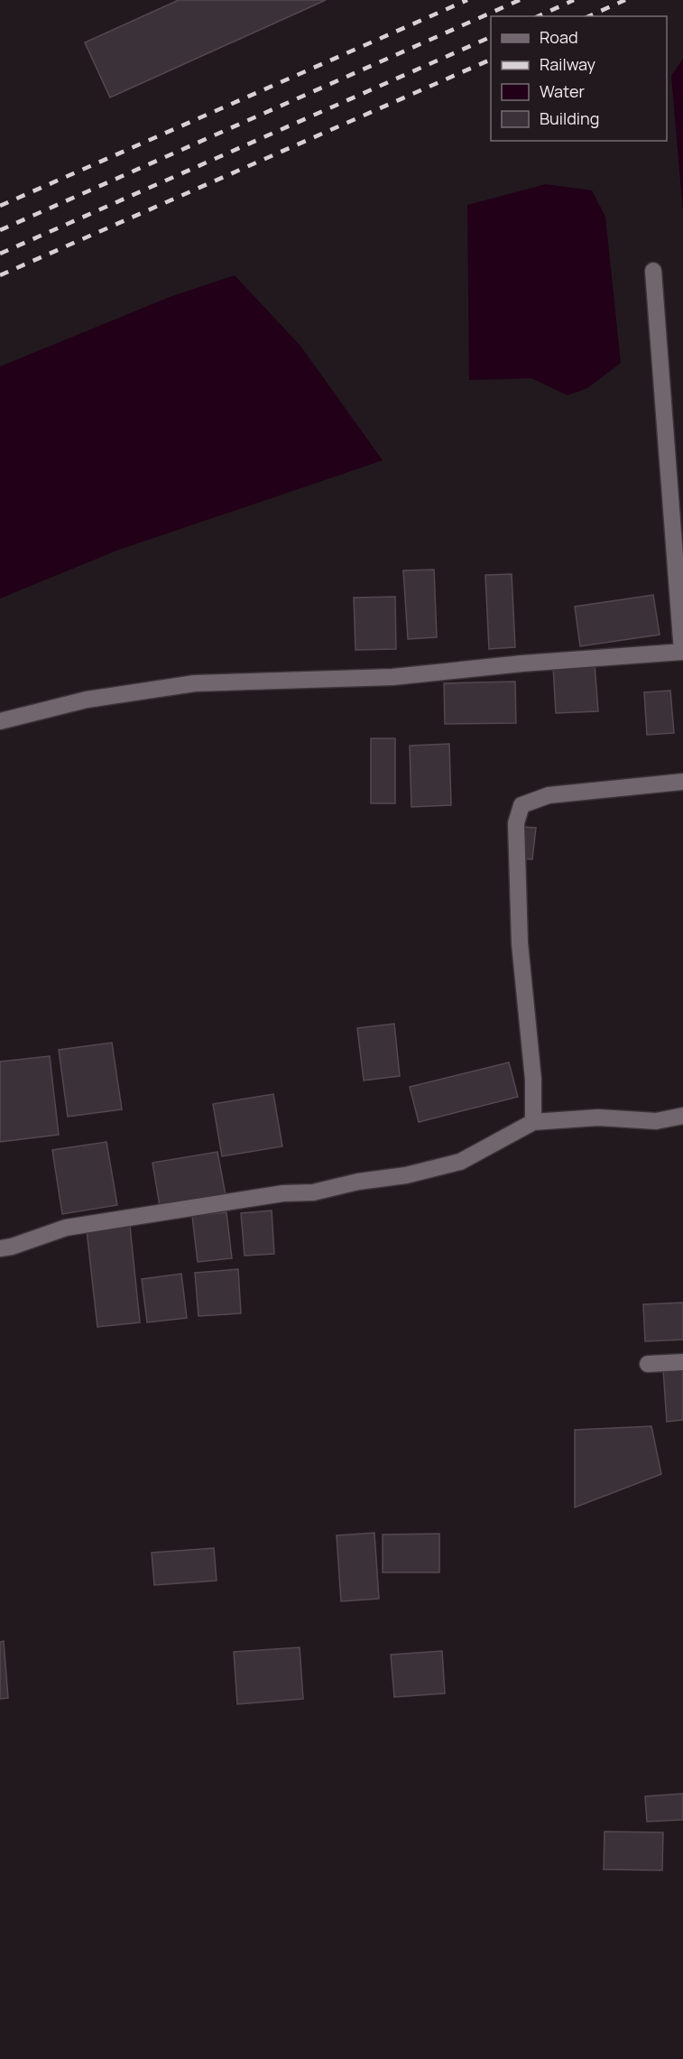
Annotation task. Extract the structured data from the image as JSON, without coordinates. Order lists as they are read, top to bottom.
{
  "legend": [
    "Road",
    "Railway",
    "Water",
    "Building"
  ]
}
